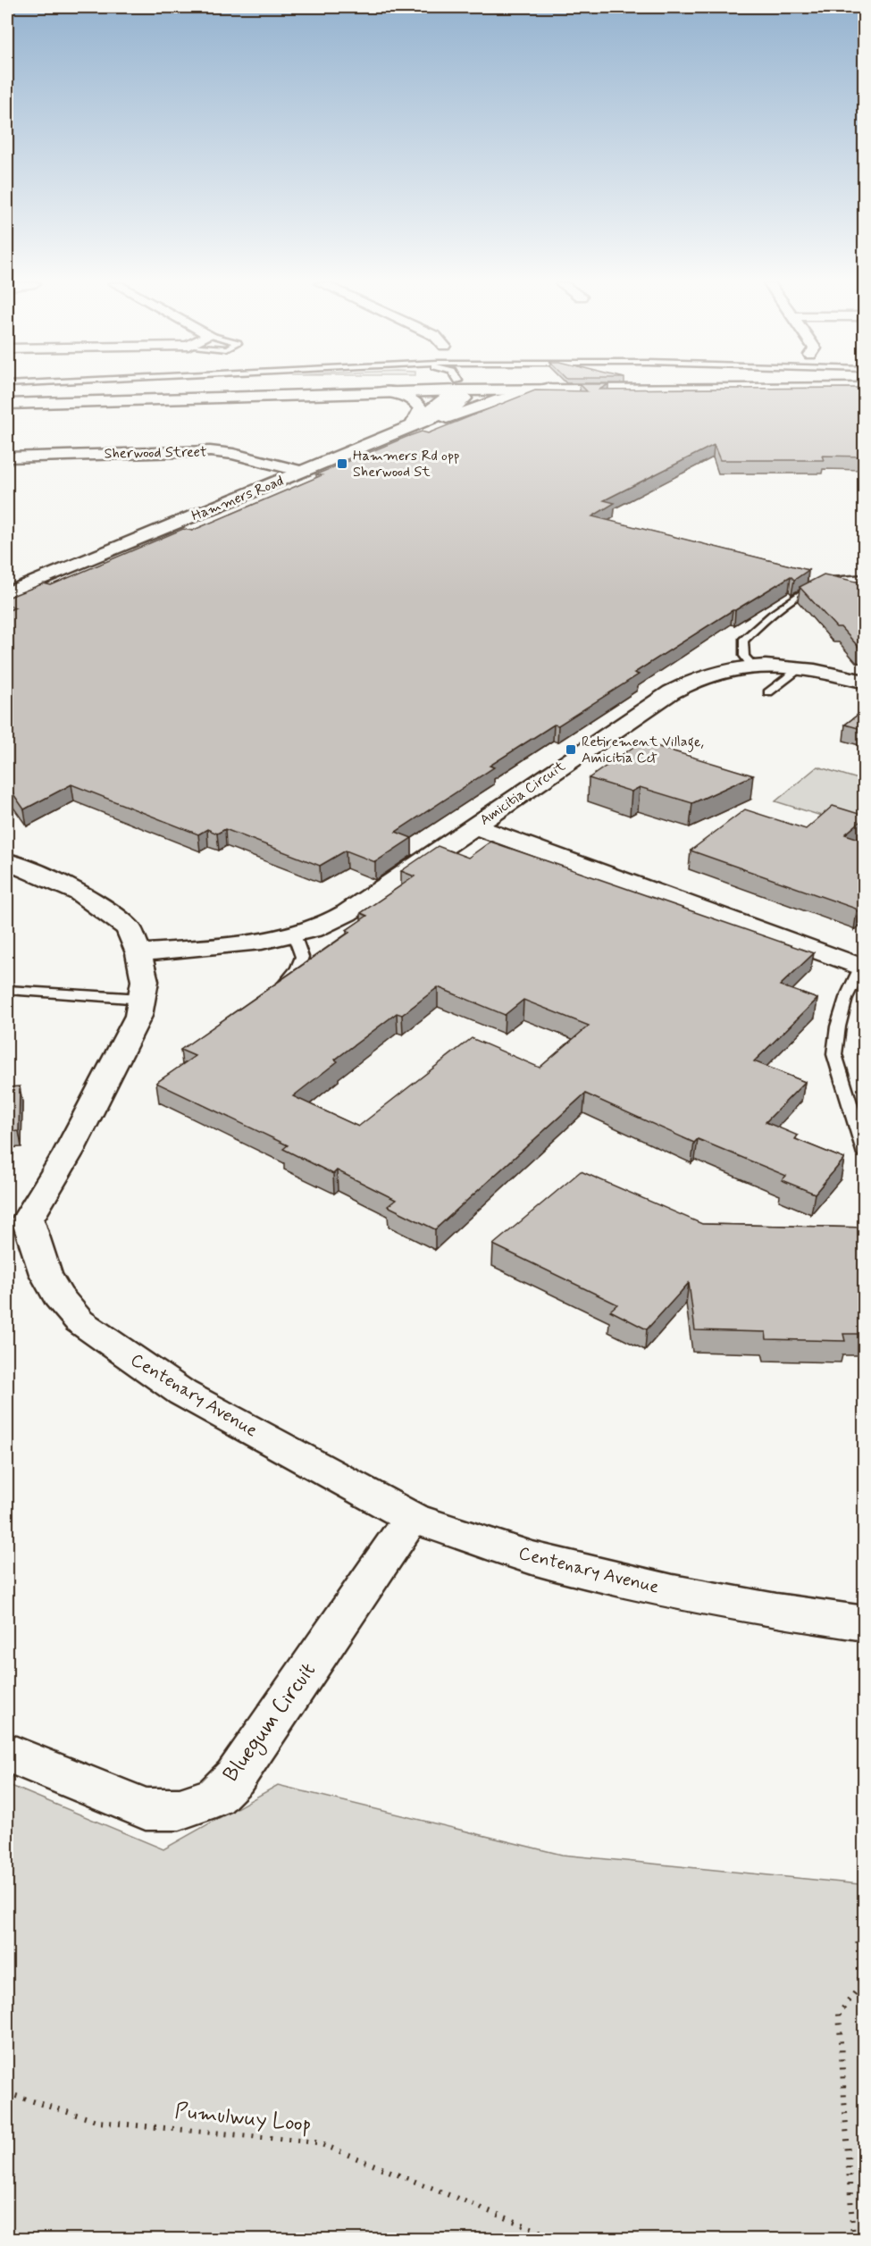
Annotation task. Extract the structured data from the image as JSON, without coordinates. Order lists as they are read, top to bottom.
{
  "streets": {
    "main road": [
      "Sherwood Street",
      "Hammers Road",
      "Amicitia Circuit",
      "Centenary Avenue",
      "Bluegum Circuit"
    ],
    "path": ["Pumulwuy Loop"]
  },
  "crossings": [
    ["Sherwood Street", "Hammers Road"],
    ["Amicitia Circuit", "Centenary Avenue"],
    ["Centenary Avenue", "Bluegum Circuit"]
  ],
  "places": {
    "transit": ["Hammers Rd opp Sherwood St", "Retirement Village, Amicitia Cct"]
  }
}
